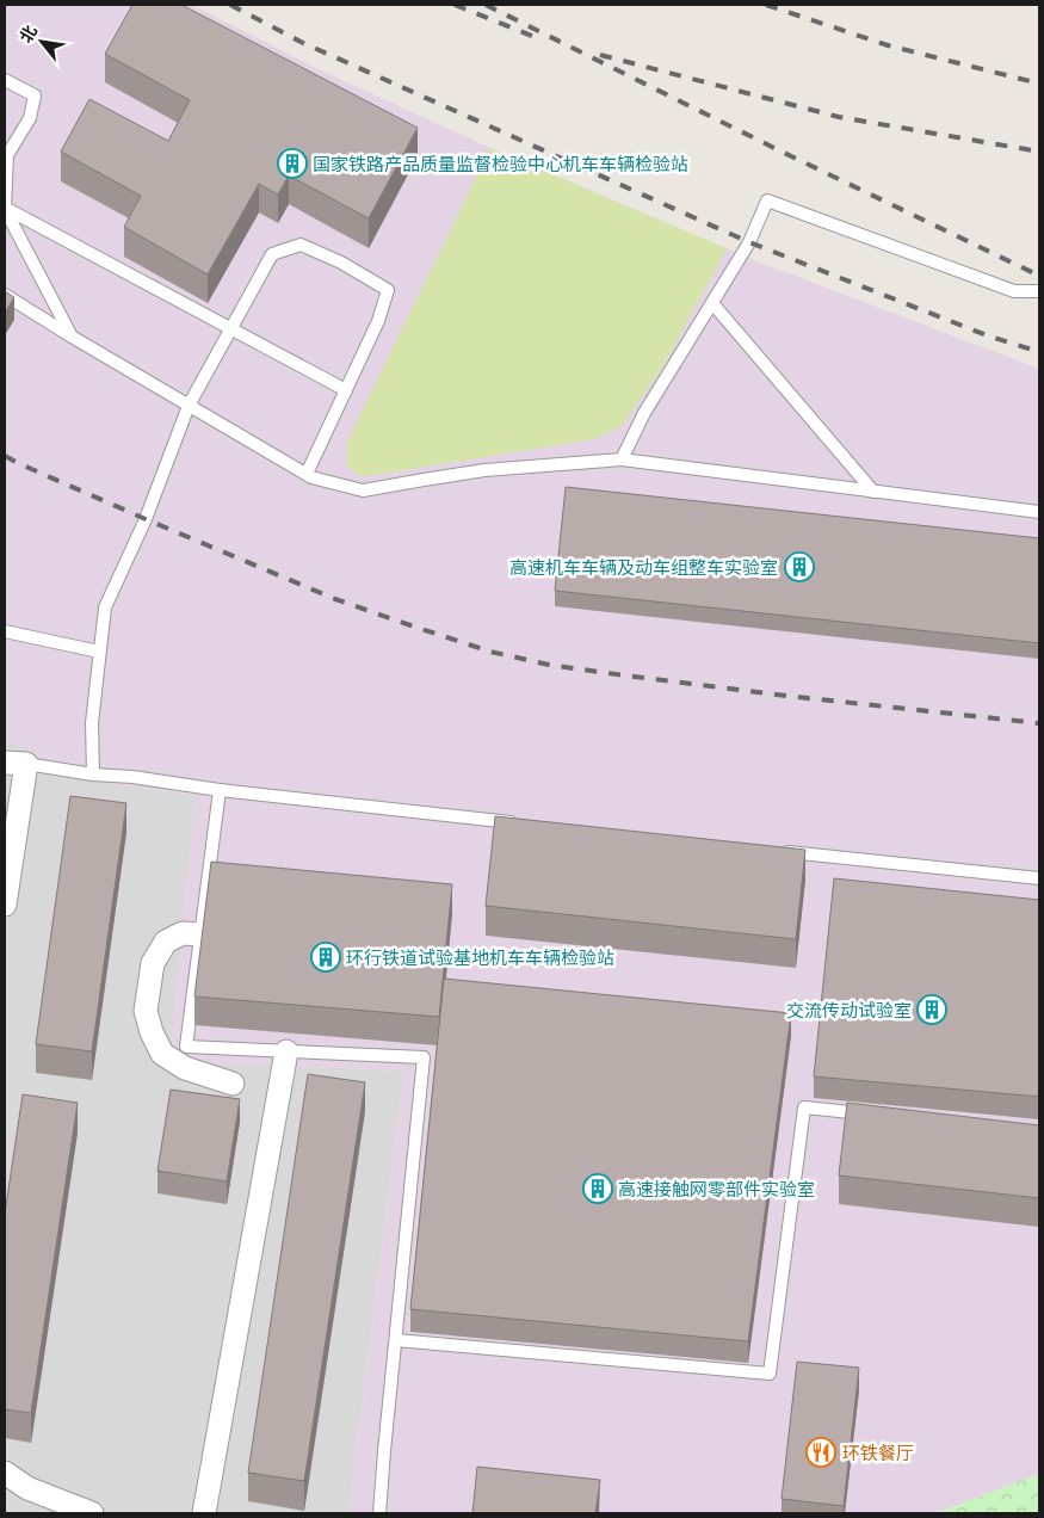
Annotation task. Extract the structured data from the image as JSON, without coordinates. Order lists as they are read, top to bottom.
{
  "places": {
    "building": [
      "国家铁路产品质量监督检验中心机车车辆检验站",
      "高速机车车辆及动车组整车实验室",
      "环行铁道试验基地机车车辆检验站",
      "交流传动试验室",
      "高速接触网零部件实验室"
    ],
    "restaurant": ["环铁餐厅"]
  },
  "north": "top left"
}
